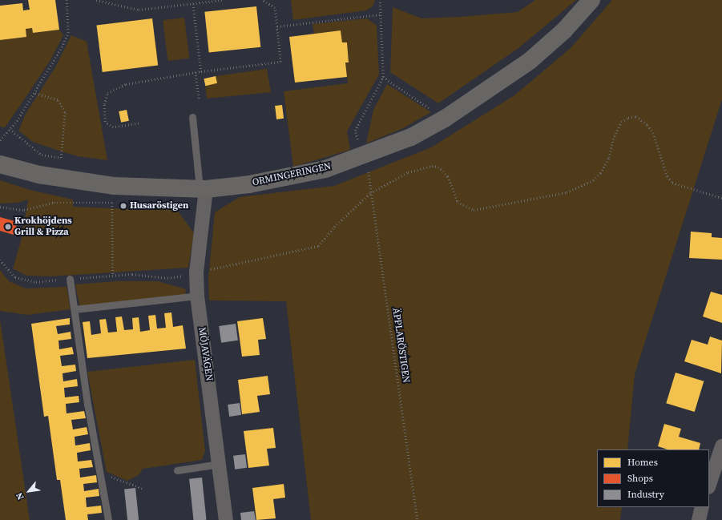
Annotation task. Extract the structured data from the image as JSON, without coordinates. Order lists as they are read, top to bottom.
{
  "streets": {
    "street": ["ORMINGERINGEN", "MÖJAVÄGEN"],
    "path": ["ÄPPLARÖSTIGEN"]
  },
  "crossings": [
    ["ORMINGERINGEN", "MÖJAVÄGEN"]
  ],
  "places": ["Husaröstigen", "Krokhöjdens Grill & Pizza"],
  "legend": ["Homes", "Shops", "Industry"],
  "north": "bottom left"
}
